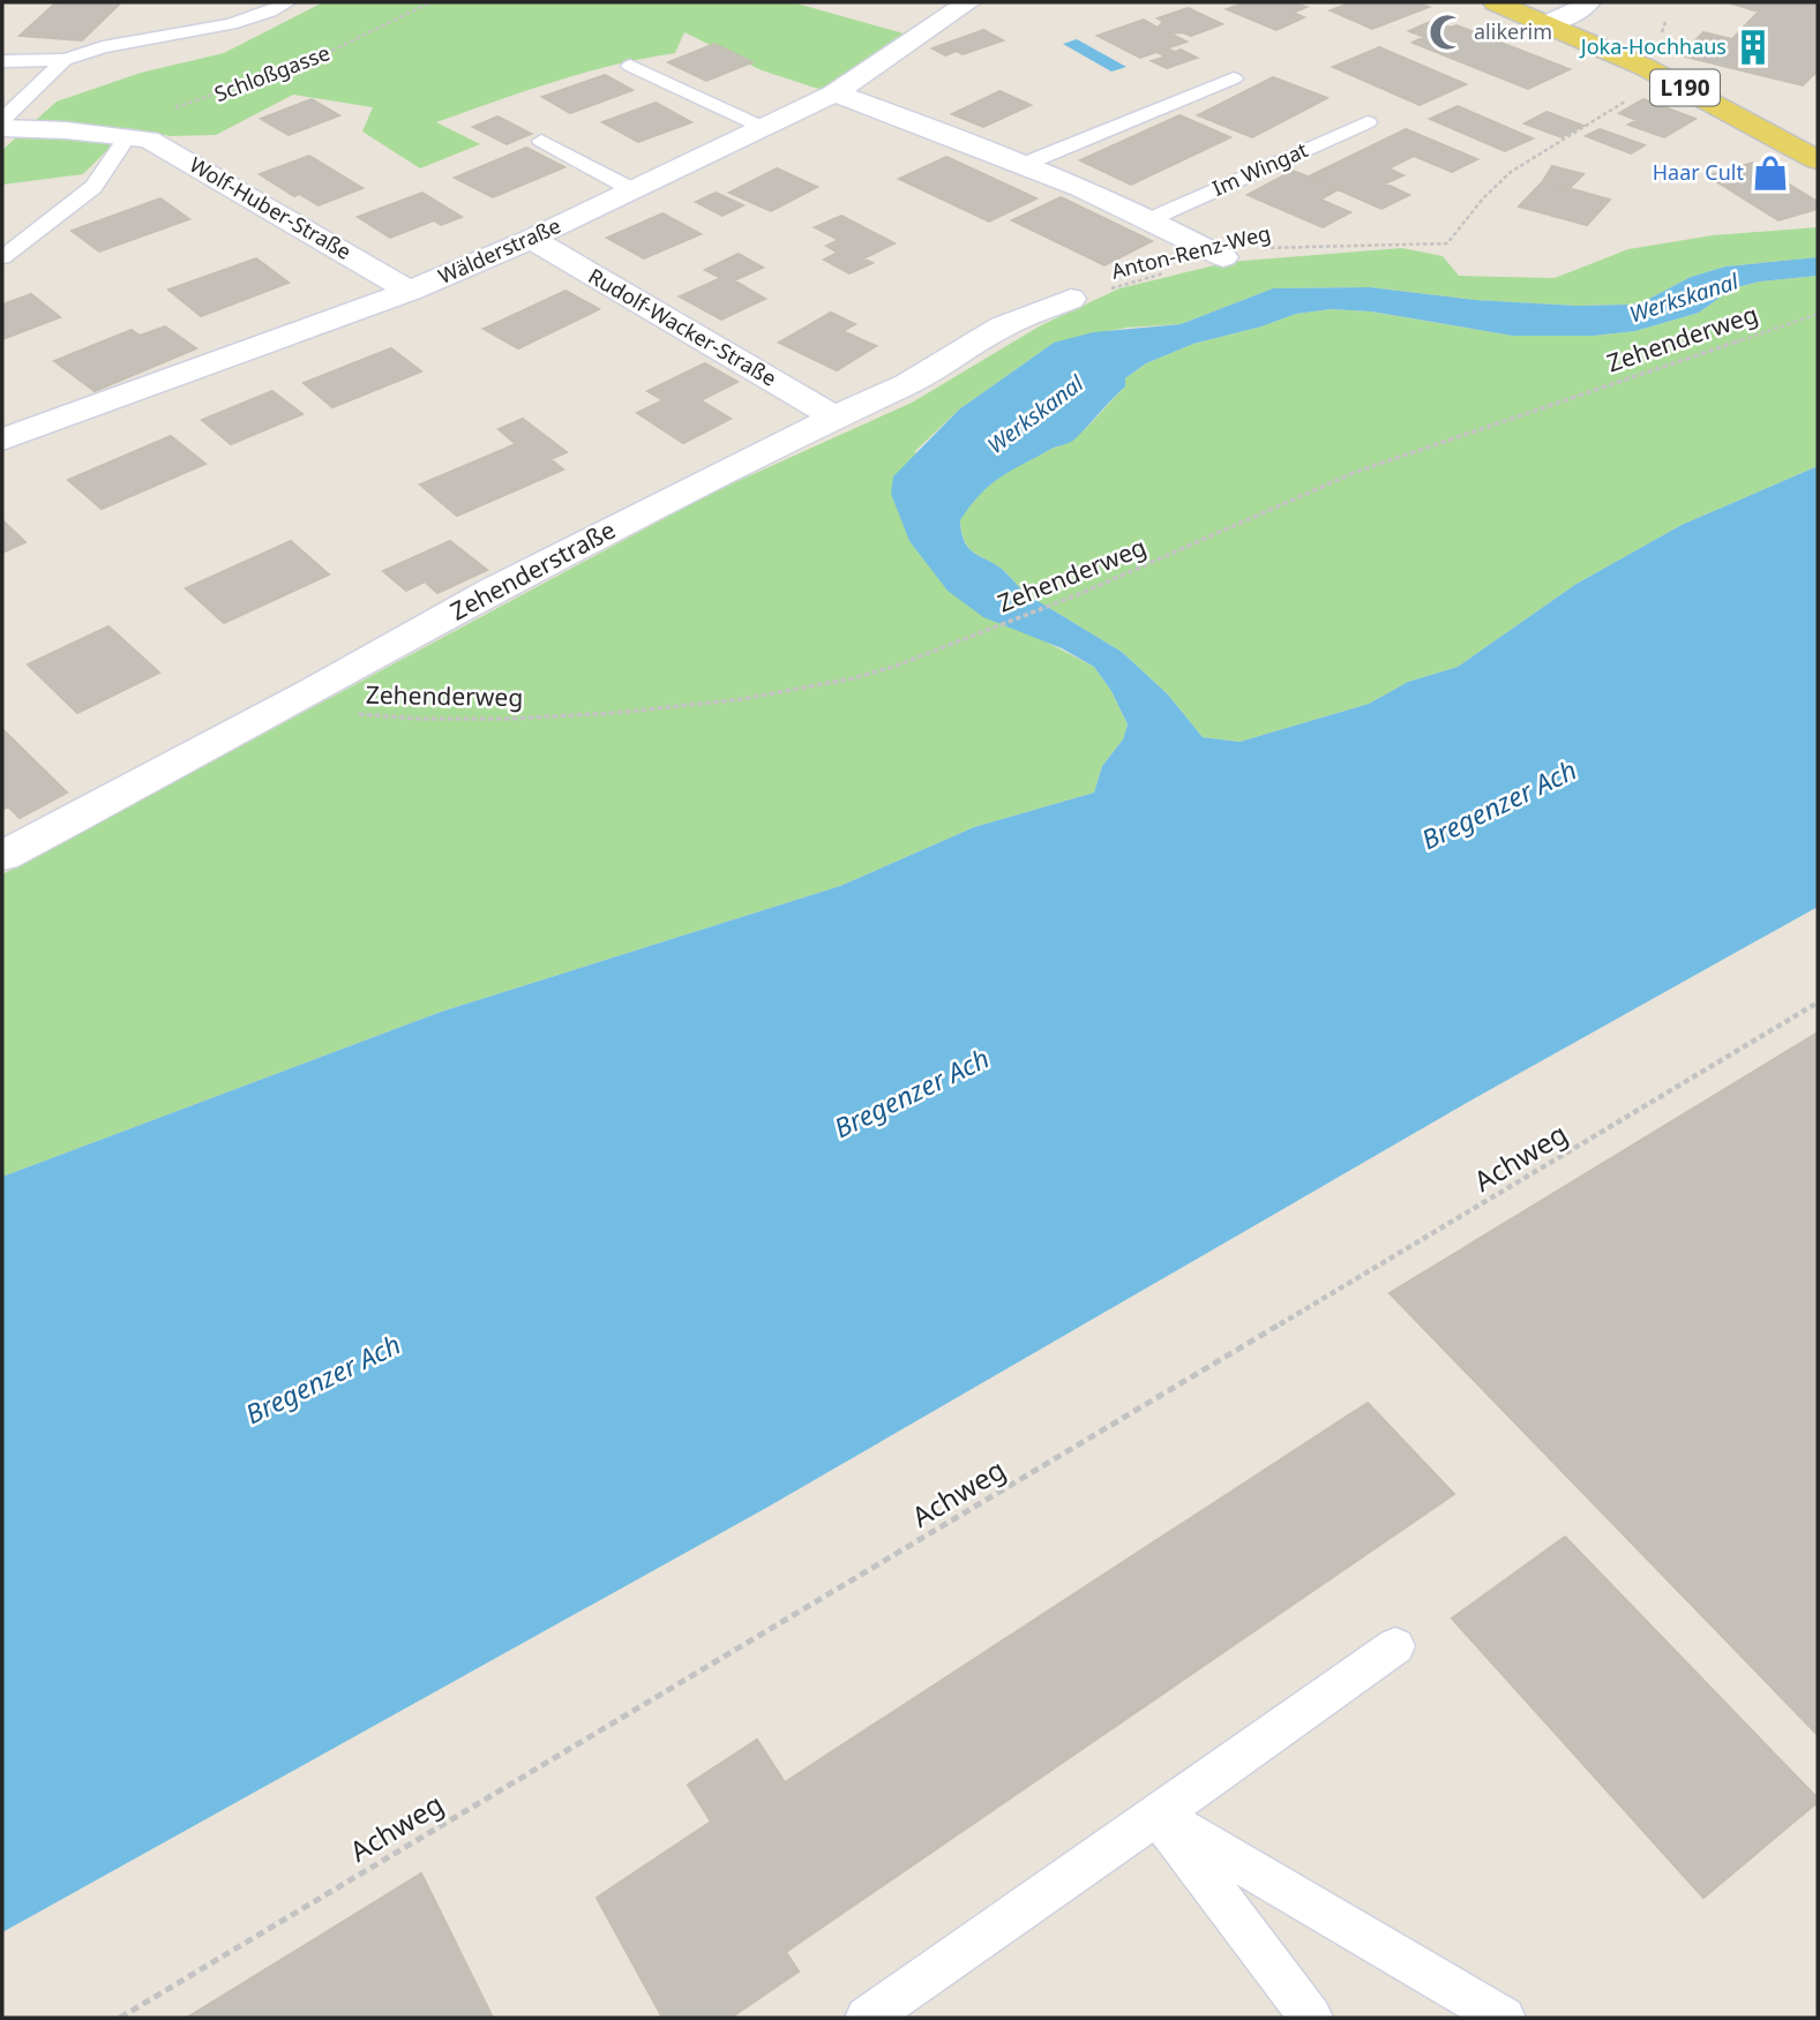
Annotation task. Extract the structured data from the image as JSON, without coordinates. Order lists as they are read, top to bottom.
{
  "streets": {
    "main road": ["L190"],
    "street": [
      "Wolf-Huber-Straße",
      "Wälderstraße",
      "Rudolf-Wacker-Straße",
      "Zehenderstraße"
    ],
    "lane": ["Im Wingat"],
    "path": [
      "Schloßgasse",
      "Anton-Renz-Weg",
      "Zehenderweg",
      "Achweg"
    ]
  },
  "crossings": [
    ["Wolf-Huber-Straße", "Wälderstraße"],
    ["Wälderstraße", "Rudolf-Wacker-Straße"],
    ["Anton-Renz-Weg", "Zehenderstraße"],
    ["Rudolf-Wacker-Straße", "Zehenderstraße"],
    ["Zehenderweg", "Zehenderstraße"]
  ],
  "water": ["Werkskanal", "Bregenzer Ach"],
  "places": {
    "mosque": ["alikerim"],
    "building": ["Joka-Hochhaus"],
    "shop": ["Haar Cult"]
  }
}
